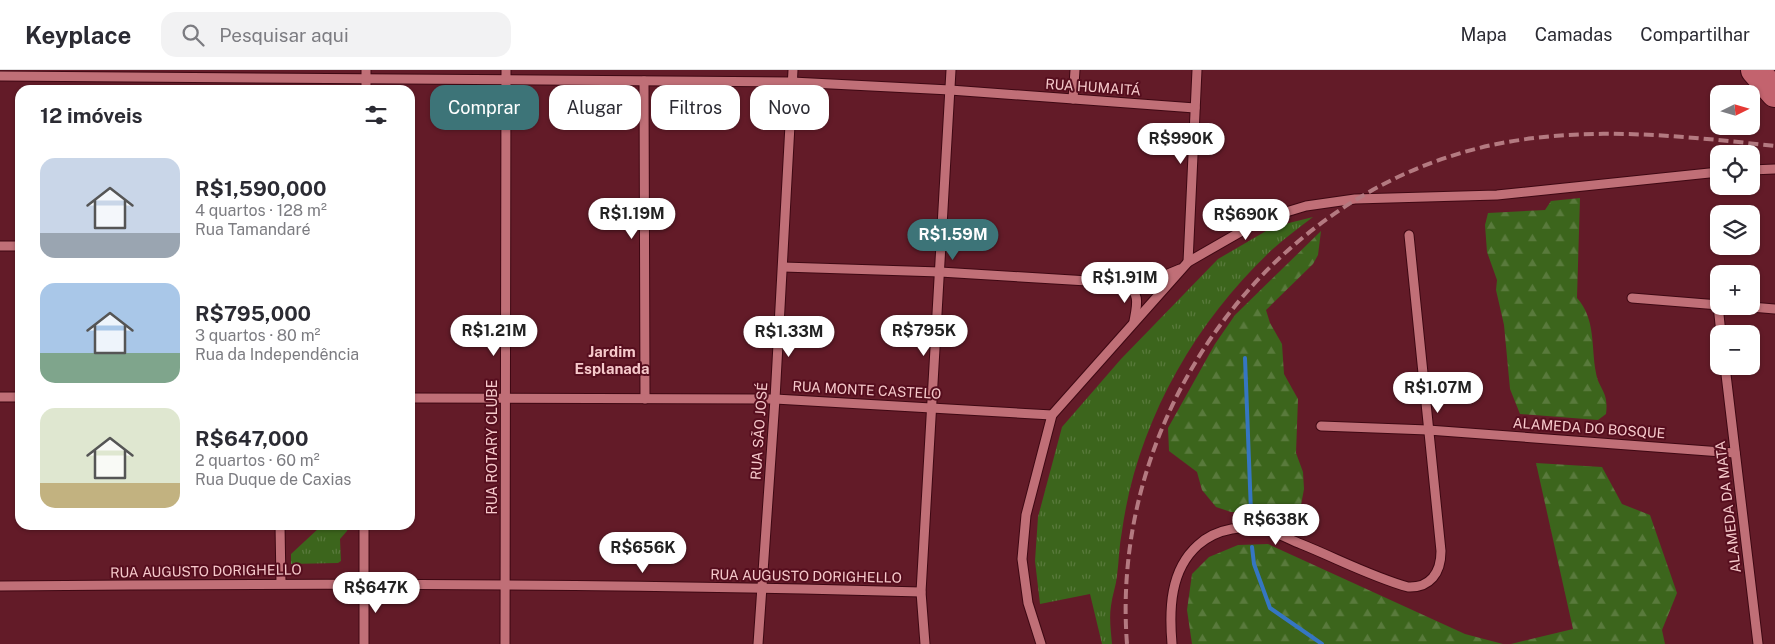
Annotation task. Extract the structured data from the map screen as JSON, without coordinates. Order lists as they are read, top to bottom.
{
  "streets": {
    "street": [
      "RUA HUMAITÁ",
      "RUA MONTE CASTELO",
      "ALAMEDA DO BOSQUE",
      "RUA SÃO JOSÉ",
      "RUA ROTARY CLUBE",
      "ALAMEDA DA MATA",
      "RUA AUGUSTO DORIGHELLO"
    ]
  },
  "crossings": [
    ["RUA HUMAITÁ", "RUA SÃO JOSÉ"],
    ["RUA HUMAITÁ", "RUA ROTARY CLUBE"],
    ["RUA MONTE CASTELO", "RUA SÃO JOSÉ"],
    ["RUA MONTE CASTELO", "RUA ROTARY CLUBE"],
    ["ALAMEDA DO BOSQUE", "ALAMEDA DA MATA"],
    ["RUA SÃO JOSÉ", "RUA AUGUSTO DORIGHELLO"],
    ["RUA ROTARY CLUBE", "RUA AUGUSTO DORIGHELLO"]
  ],
  "districts": ["Jardim Esplanada"],
  "north": "right",
  "page": {
    "header": "Keyplace",
    "search": "Pesquisar aqui",
    "nav": ["Mapa", "Camadas", "Compartilhar"],
    "map_buttons": ["+", "−"],
    "chip": [
      "Comprar",
      "Alugar",
      "Filtros",
      "Novo"
    ],
    "heading": "12 imóveis",
    "price": [
      "R$990K",
      "R$1.19M",
      "R$690K",
      "R$1.59M",
      "R$1.91M",
      "R$1.21M",
      "R$795K",
      "R$1.33M",
      "R$1.07M",
      "R$638K",
      "R$656K",
      "R$647K"
    ],
    "list": [
      {
        "name": "R$1,590,000",
        "note": "4 quartos · 128 m² · Rua Tamandaré"
      },
      {
        "name": "R$795,000",
        "note": "3 quartos · 80 m² · Rua da Independência"
      },
      {
        "name": "R$647,000",
        "note": "2 quartos · 60 m² · Rua Duque de Caxias"
      }
    ]
  }
}
